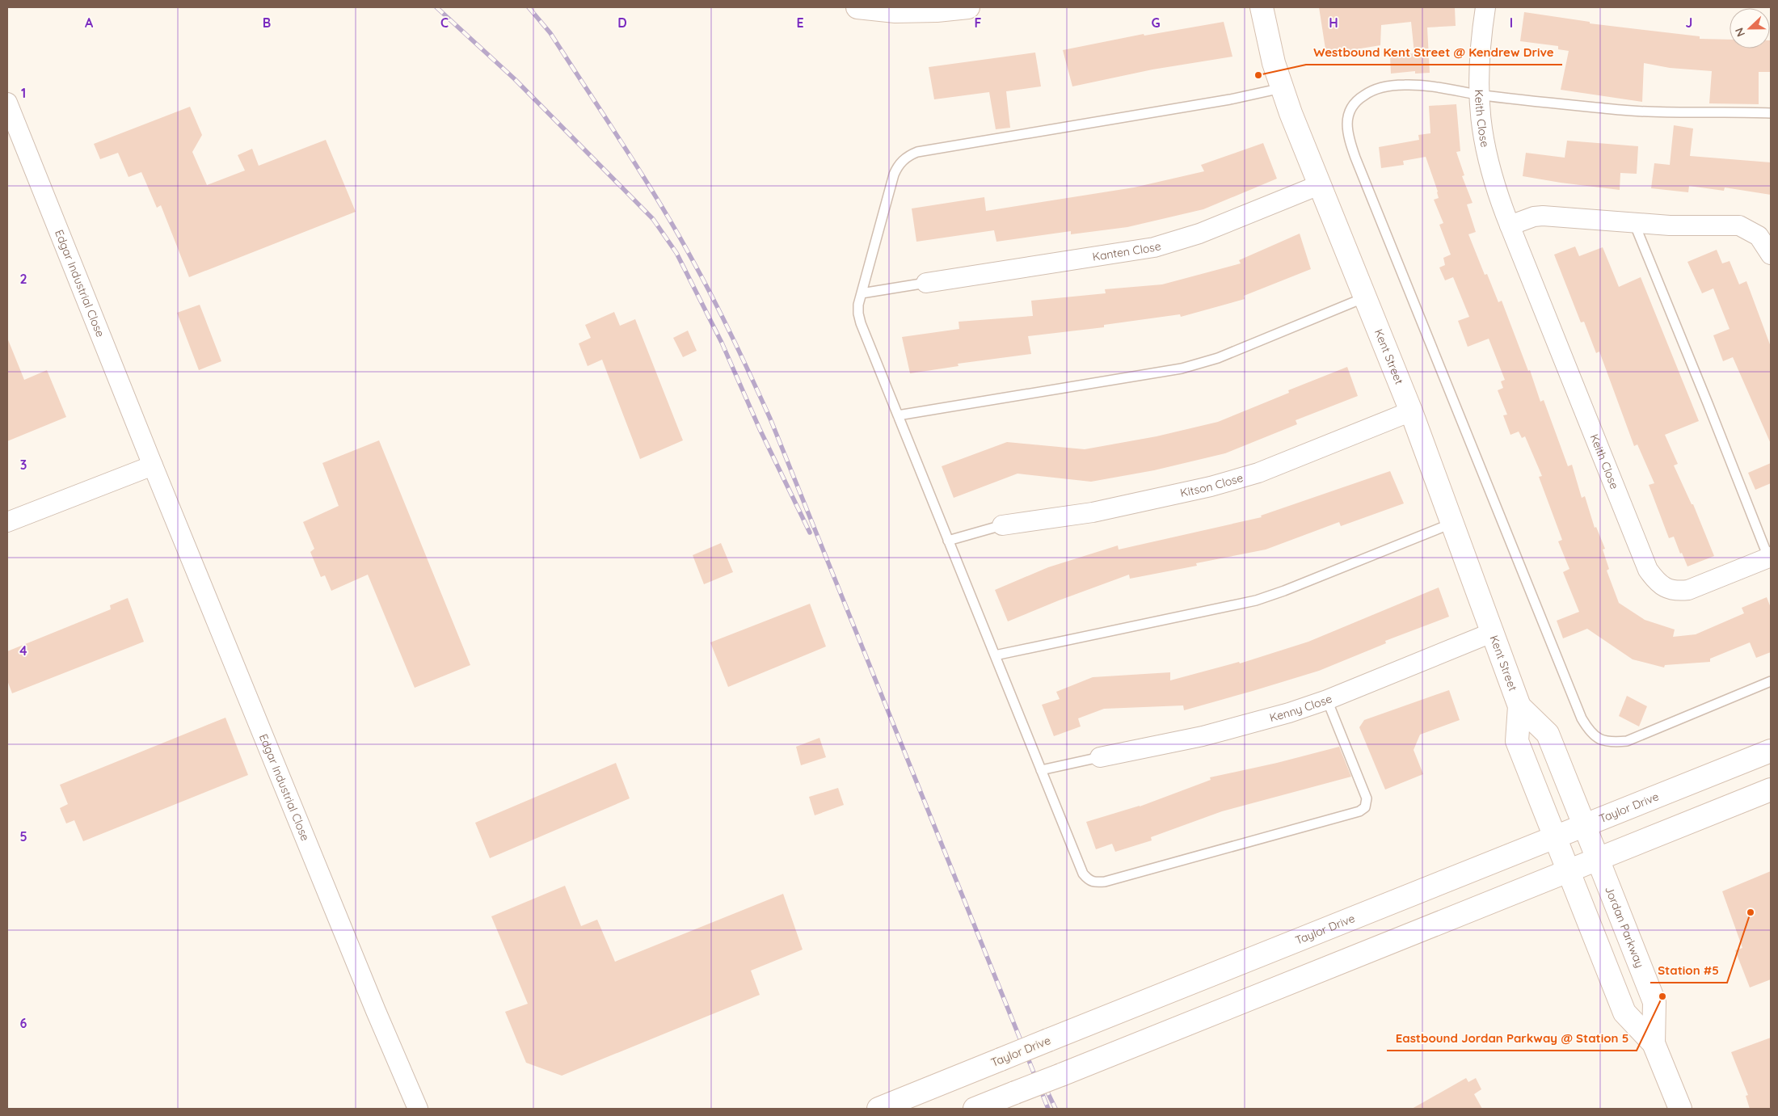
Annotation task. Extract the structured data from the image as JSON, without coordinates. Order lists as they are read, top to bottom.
{
  "streets": {
    "main road": ["Kent Street", "Taylor Drive", "Jordan Parkway"],
    "street": [
      "Keith Close",
      "Kanten Close",
      "Edgar Industrial Close",
      "Kitson Close",
      "Kenny Close"
    ]
  },
  "crossings": [
    ["Kanten Close", "Kent Street"],
    ["Kent Street", "Kitson Close"],
    ["Kent Street", "Kenny Close"],
    ["Kent Street", "Taylor Drive"],
    ["Kent Street", "Jordan Parkway"]
  ],
  "places": ["Westbound Kent Street @ Kendrew Drive", "Station #5", "Eastbound Jordan Parkway @ Station 5"],
  "north": "left",
  "grid": {
    "columns": [
      "A",
      "B",
      "C",
      "D",
      "E",
      "F",
      "G",
      "H",
      "I",
      "J"
    ],
    "rows": [
      "1",
      "2",
      "3",
      "4",
      "5",
      "6"
    ]
  }
}
